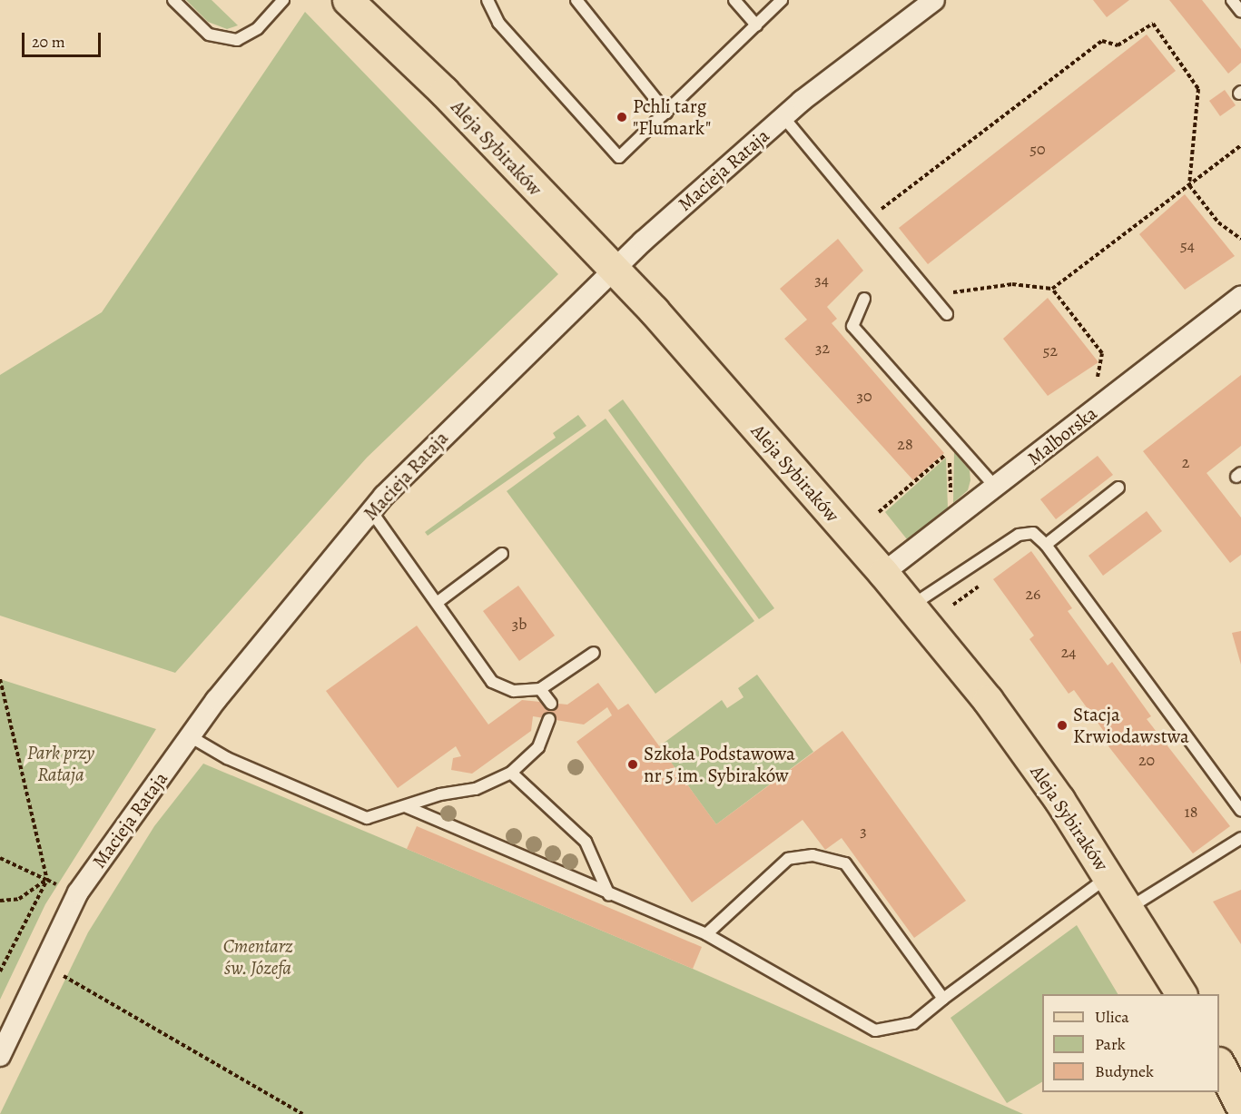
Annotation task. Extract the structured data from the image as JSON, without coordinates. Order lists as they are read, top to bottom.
{
  "streets": {
    "main road": ["Aleja Sybiraków"],
    "street": ["Macieja Rataja", "Malborska"]
  },
  "crossings": [
    ["Aleja Sybiraków", "Macieja Rataja"],
    ["Aleja Sybiraków", "Malborska"]
  ],
  "parks": ["Park przy Rataja", "Cmentarz św. Józefa"],
  "places": ["Pchli targ \"Flumark\"", "Stacja Krwiodawstwa", "Szkoła Podstawowa nr 5 im. Sybiraków"],
  "house_numbers": [
    "50",
    "54",
    "34",
    "32",
    "52",
    "30",
    "28",
    "2",
    "26",
    "3b",
    "24",
    "20",
    "18",
    "3"
  ],
  "legend": ["Ulica", "Park", "Budynek"],
  "scale_bar": "20 m"
}
